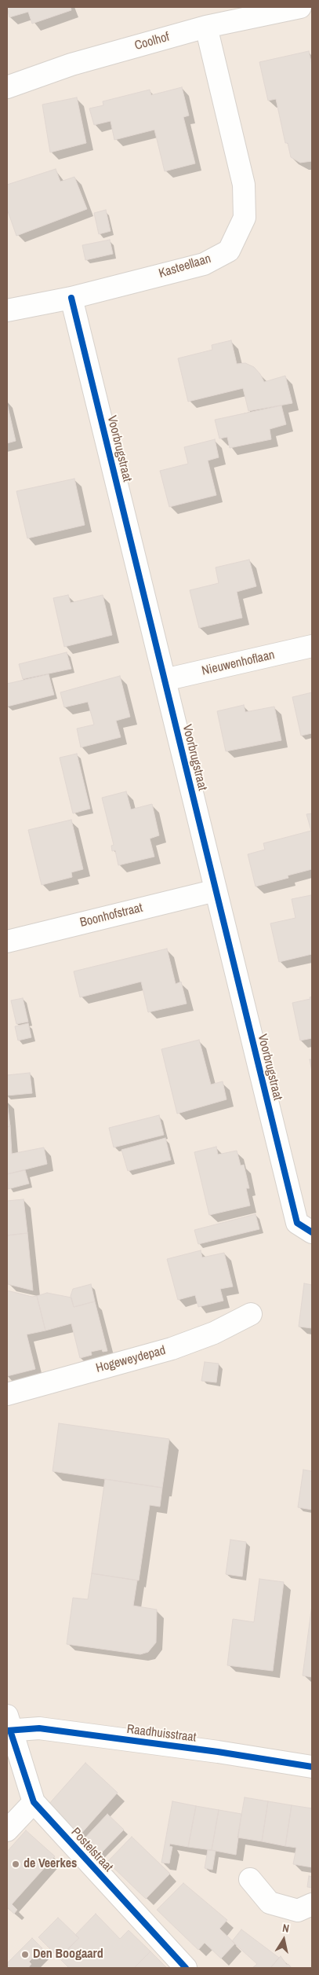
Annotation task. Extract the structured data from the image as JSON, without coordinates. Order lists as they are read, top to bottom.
{
  "streets": {
    "street": [
      "Coolhof",
      "Kasteellaan",
      "Voorbrugstraat",
      "Nieuwenhoflaan",
      "Boonhofstraat",
      "Hogeweydepad",
      "Raadhuisstraat",
      "Postelstraat"
    ]
  },
  "crossings": [
    ["Coolhof", "Kasteellaan"],
    ["Kasteellaan", "Voorbrugstraat"],
    ["Voorbrugstraat", "Nieuwenhoflaan"],
    ["Voorbrugstraat", "Boonhofstraat"],
    ["Raadhuisstraat", "Postelstraat"]
  ],
  "places": ["de Veerkes", "Den Boogaard"],
  "north": "top"
}
